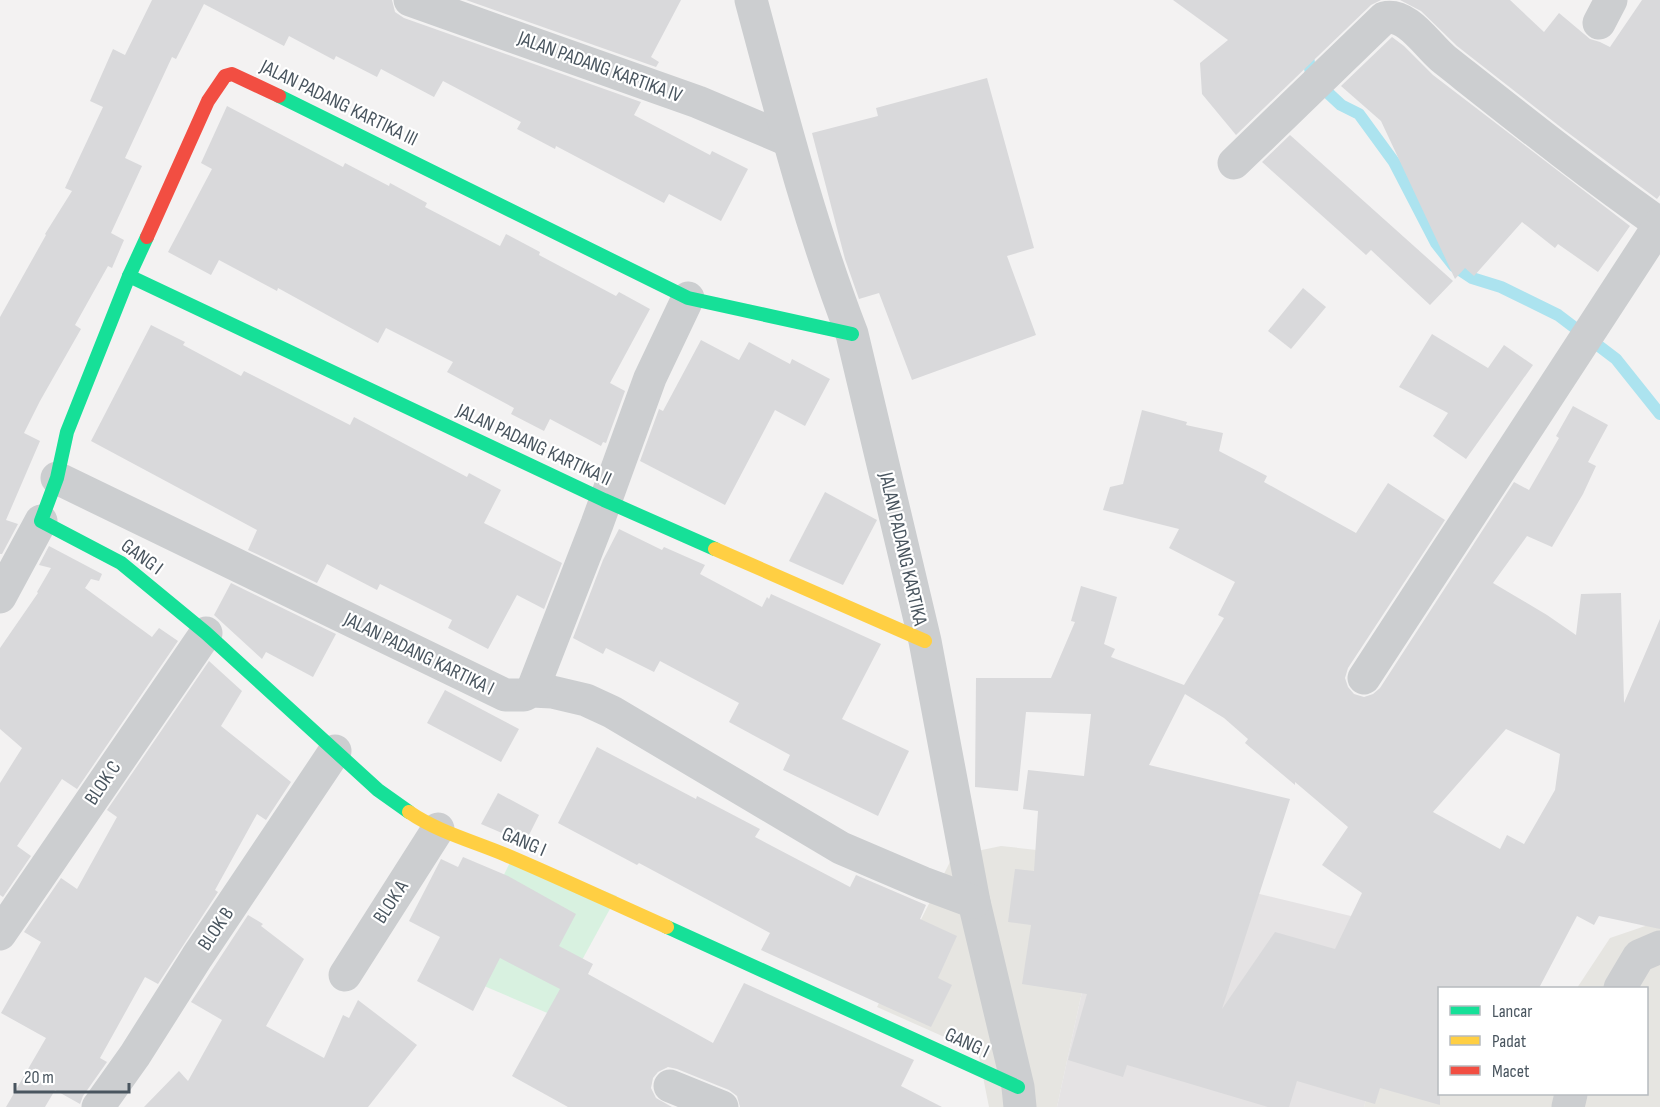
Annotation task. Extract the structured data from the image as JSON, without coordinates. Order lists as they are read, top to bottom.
{
  "streets": {
    "street": [
      "JALAN PADANG KARTIKA IV",
      "JALAN PADANG KARTIKA III",
      "JALAN PADANG KARTIKA II",
      "JALAN PADANG KARTIKA",
      "GANG I",
      "JALAN PADANG KARTIKA I",
      "BLOK C",
      "BLOK A",
      "BLOK B"
    ]
  },
  "crossings": [
    ["JALAN PADANG KARTIKA IV", "JALAN PADANG KARTIKA"],
    ["JALAN PADANG KARTIKA III", "JALAN PADANG KARTIKA II"],
    ["JALAN PADANG KARTIKA III", "JALAN PADANG KARTIKA"],
    ["JALAN PADANG KARTIKA III", "GANG I"],
    ["JALAN PADANG KARTIKA III", "JALAN PADANG KARTIKA I"],
    ["JALAN PADANG KARTIKA II", "JALAN PADANG KARTIKA"],
    ["JALAN PADANG KARTIKA", "GANG I"],
    ["JALAN PADANG KARTIKA", "JALAN PADANG KARTIKA I"],
    ["GANG I", "BLOK C"],
    ["GANG I", "BLOK A"],
    ["GANG I", "BLOK B"]
  ],
  "legend": ["Lancar", "Padat", "Macet"],
  "scale_bar": "20 m"
}
